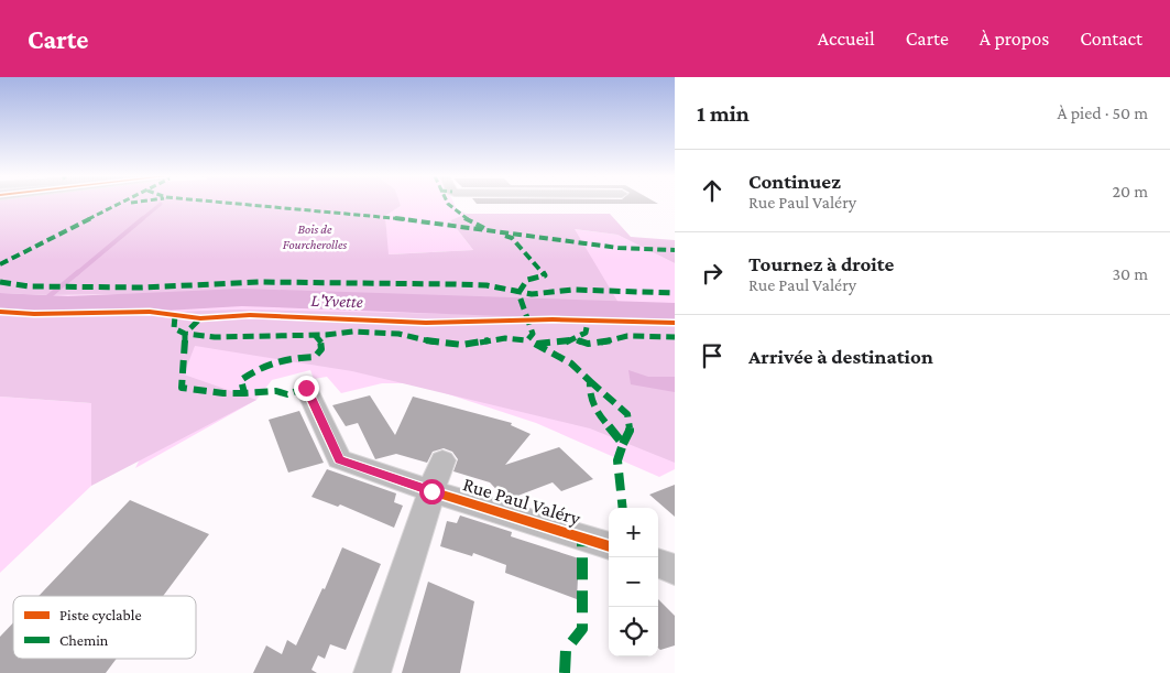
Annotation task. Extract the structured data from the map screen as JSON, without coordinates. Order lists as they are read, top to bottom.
{
  "streets": {
    "street": ["Rue Paul Valéry"]
  },
  "water": ["L'Yvette"],
  "parks": ["Bois de Fourcherolles"],
  "legend": ["Piste cyclable", "Chemin"],
  "page": {
    "header": "Carte",
    "nav": [
      "Accueil",
      "Carte",
      "À propos",
      "Contact"
    ],
    "heading": ["1 min", "À pied · 50 m"],
    "list": [
      ["Continuez", "Rue Paul Valéry", "20 m"],
      ["Tournez à droite", "Rue Paul Valéry", "30 m"],
      "Arrivée à destination"
    ],
    "map_buttons": ["+", "−"]
  }
}
